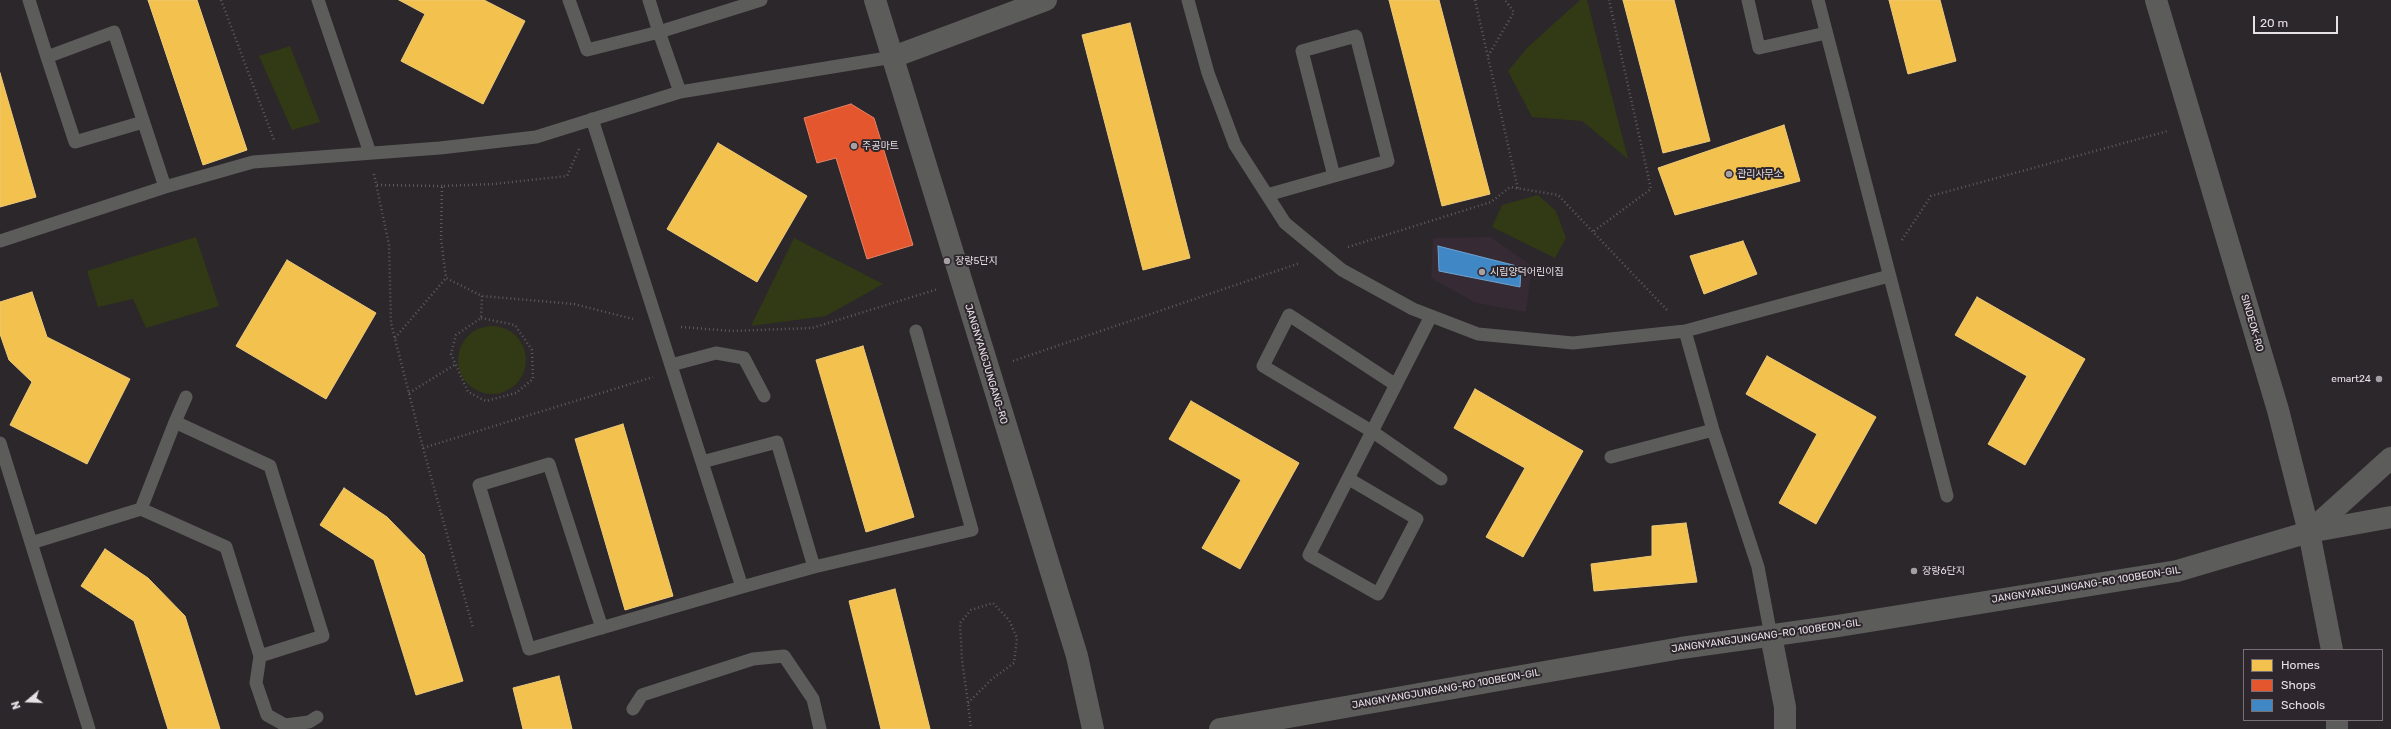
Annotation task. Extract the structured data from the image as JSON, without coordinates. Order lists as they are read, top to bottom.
{
  "streets": {
    "street": ["SINDEOK-RO", "JANGNYANGJUNGANG-RO", "JANGNYANGJUNGANG-RO 100BEON-GIL"]
  },
  "crossings": [
    ["SINDEOK-RO", "JANGNYANGJUNGANG-RO 100BEON-GIL"]
  ],
  "places": [
    "주공마트",
    "관리사무소",
    "장량5단지",
    "시립양덕어린이집",
    "emart24",
    "장량6단지"
  ],
  "legend": ["Homes", "Shops", "Schools"],
  "scale_bar": "20 m",
  "north": "left"
}
